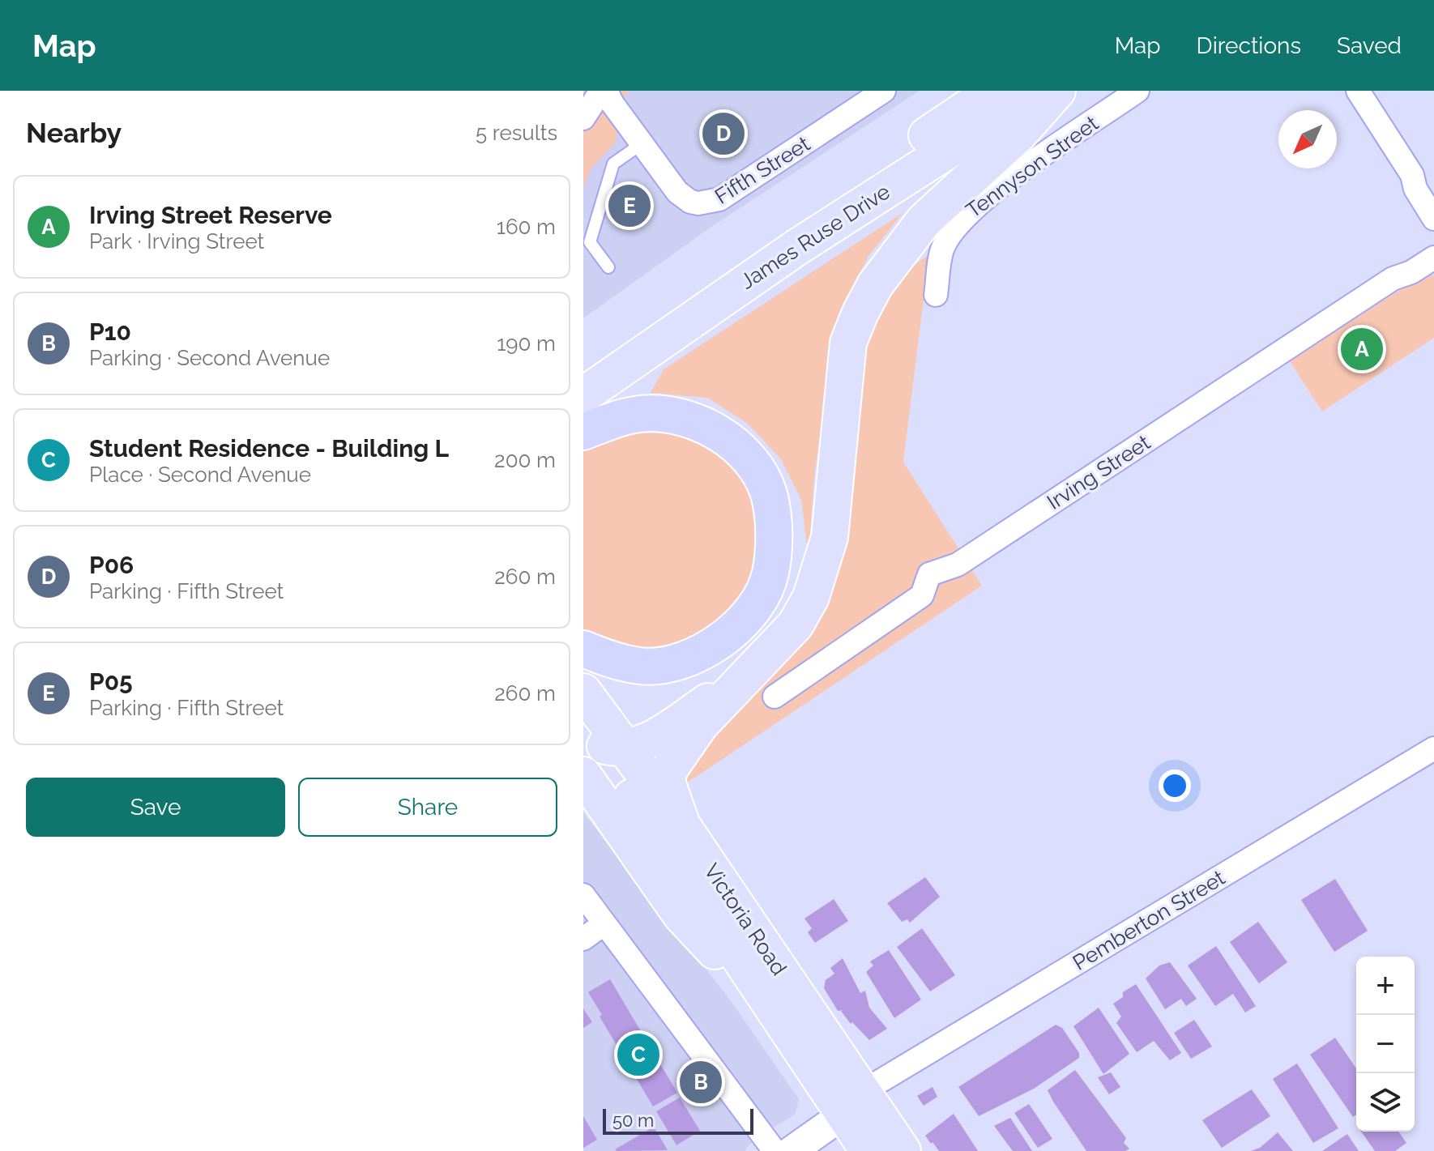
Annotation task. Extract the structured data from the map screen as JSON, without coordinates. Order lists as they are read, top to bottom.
{
  "streets": {
    "main road": ["James Ruse Drive", "Victoria Road"],
    "street": [
      "Tennyson Street",
      "Fifth Street",
      "Irving Street",
      "Pemberton Street"
    ]
  },
  "crossings": [
    ["Victoria Road", "Pemberton Street"]
  ],
  "scale_bar": "50 m",
  "north": "bottom left",
  "page": {
    "header": "Map",
    "nav": ["Map", "Directions", "Saved"],
    "heading": ["Nearby", "5 results"],
    "pins": [
      "D",
      "E",
      "A",
      "C",
      "B"
    ],
    "list": [
      {
        "mark": "A",
        "name": "Irving Street Reserve",
        "note": "Park · Irving Street",
        "value": "160 m"
      },
      {
        "mark": "B",
        "name": "P10",
        "note": "Parking · Second Avenue",
        "value": "190 m"
      },
      {
        "mark": "C",
        "name": "Student Residence - Building L",
        "note": "Place · Second Avenue",
        "value": "200 m"
      },
      {
        "mark": "D",
        "name": "P06",
        "note": "Parking · Fifth Street",
        "value": "260 m"
      },
      {
        "mark": "E",
        "name": "P05",
        "note": "Parking · Fifth Street",
        "value": "260 m"
      }
    ],
    "buttons": ["Save", "Share"],
    "map_buttons": ["+", "−"],
    "scale": "50 m"
  }
}
